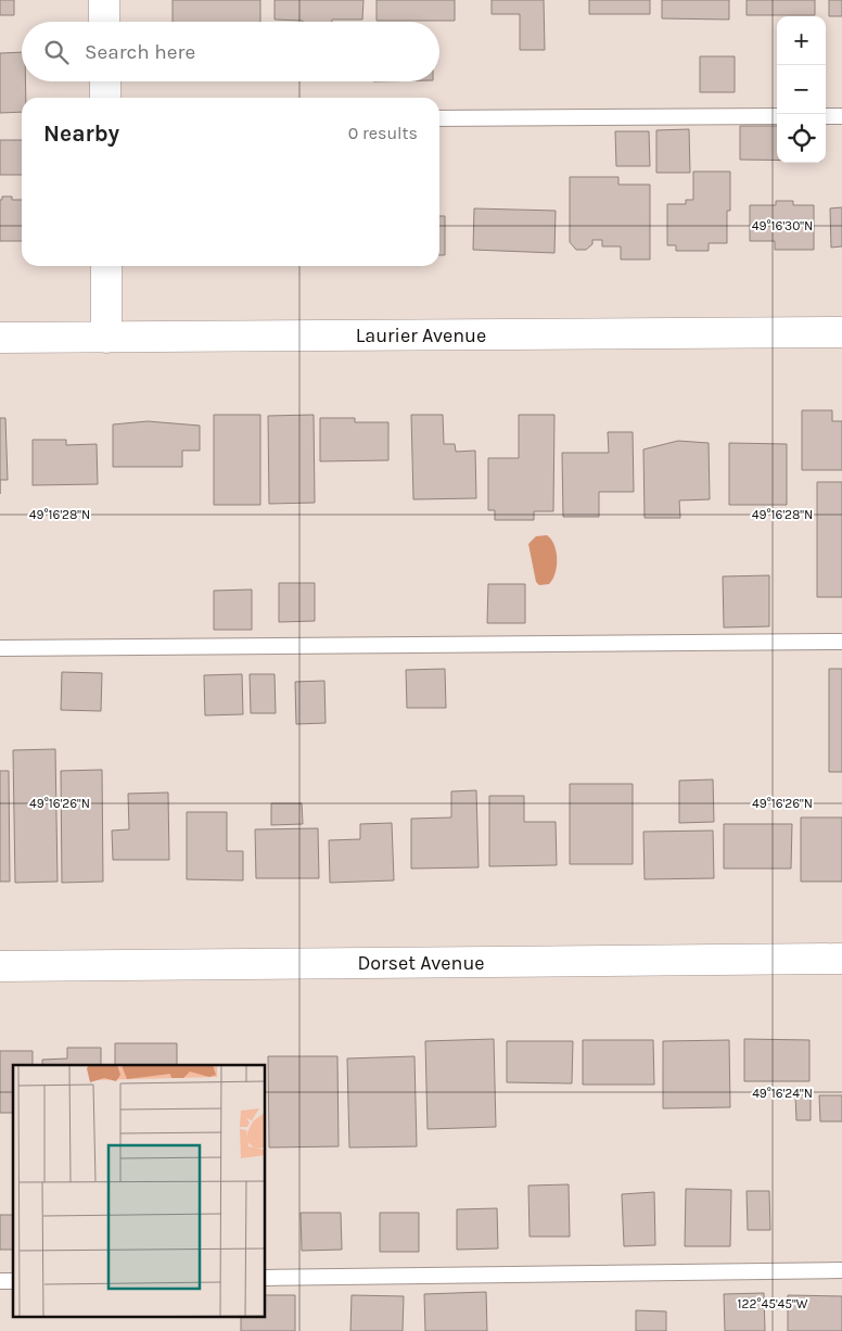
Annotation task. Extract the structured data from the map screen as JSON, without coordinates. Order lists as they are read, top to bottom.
{
  "streets": {
    "street": ["Laurier Avenue", "Dorset Avenue"]
  },
  "page": {
    "map_buttons": ["+", "−"],
    "search": "Search here",
    "heading": ["Nearby", "0 results"]
  },
  "coordinates": [
    "49°16'30\"N",
    "49°16'28\"N",
    "49°16'26\"N",
    "49°16'24\"N",
    "122°45'45\"W"
  ]
}
